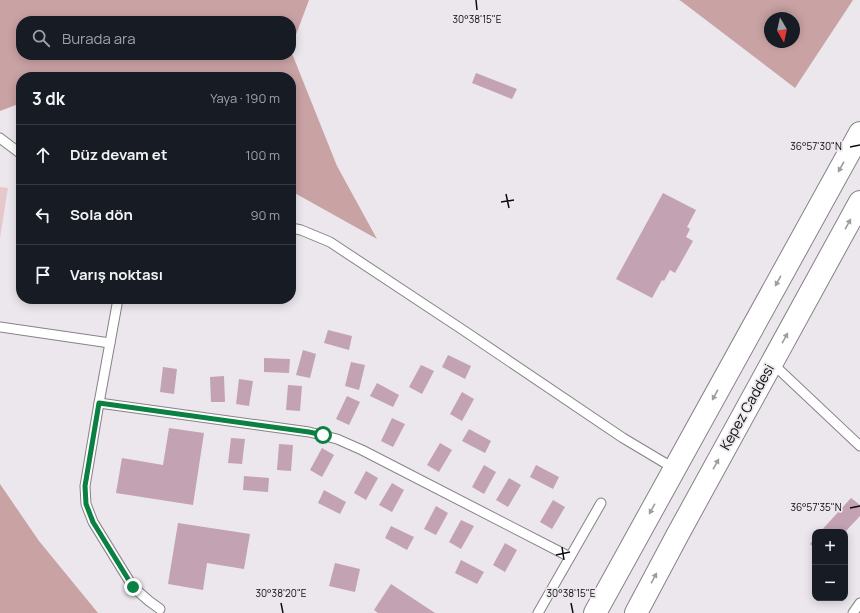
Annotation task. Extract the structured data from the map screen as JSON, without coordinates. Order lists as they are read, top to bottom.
{
  "streets": {
    "main road": ["Kepez Caddesi"]
  },
  "north": "bottom",
  "page": {
    "search": "Burada ara",
    "heading": ["3 dk", "Yaya · 190 m"],
    "list": [
      ["Düz devam et", "100 m"],
      ["Sola dön", "90 m"],
      "Varış noktası"
    ],
    "map_buttons": ["+", "−"]
  },
  "coordinates": [
    "30°38'15\"E",
    "36°57'30\"N",
    "36°57'35\"N",
    "30°38'20\"E"
  ]
}
